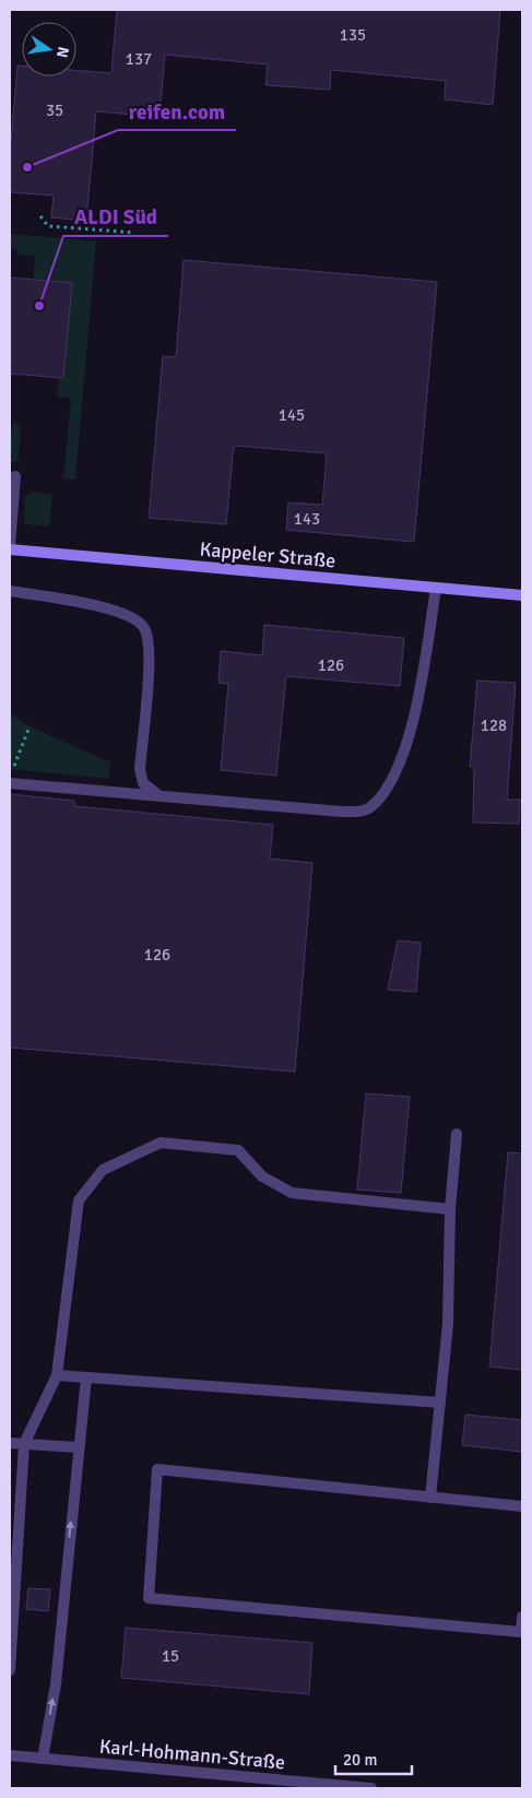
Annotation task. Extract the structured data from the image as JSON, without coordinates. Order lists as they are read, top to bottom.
{
  "streets": {
    "street": ["Kappeler Straße", "Karl-Hohmann-Straße"]
  },
  "places": ["reifen.com", "ALDI Süd"],
  "house_numbers": [
    "135",
    "137",
    "35",
    "145",
    "143",
    "126",
    "128",
    "126",
    "15"
  ],
  "scale_bar": "20 m",
  "north": "right"
}
